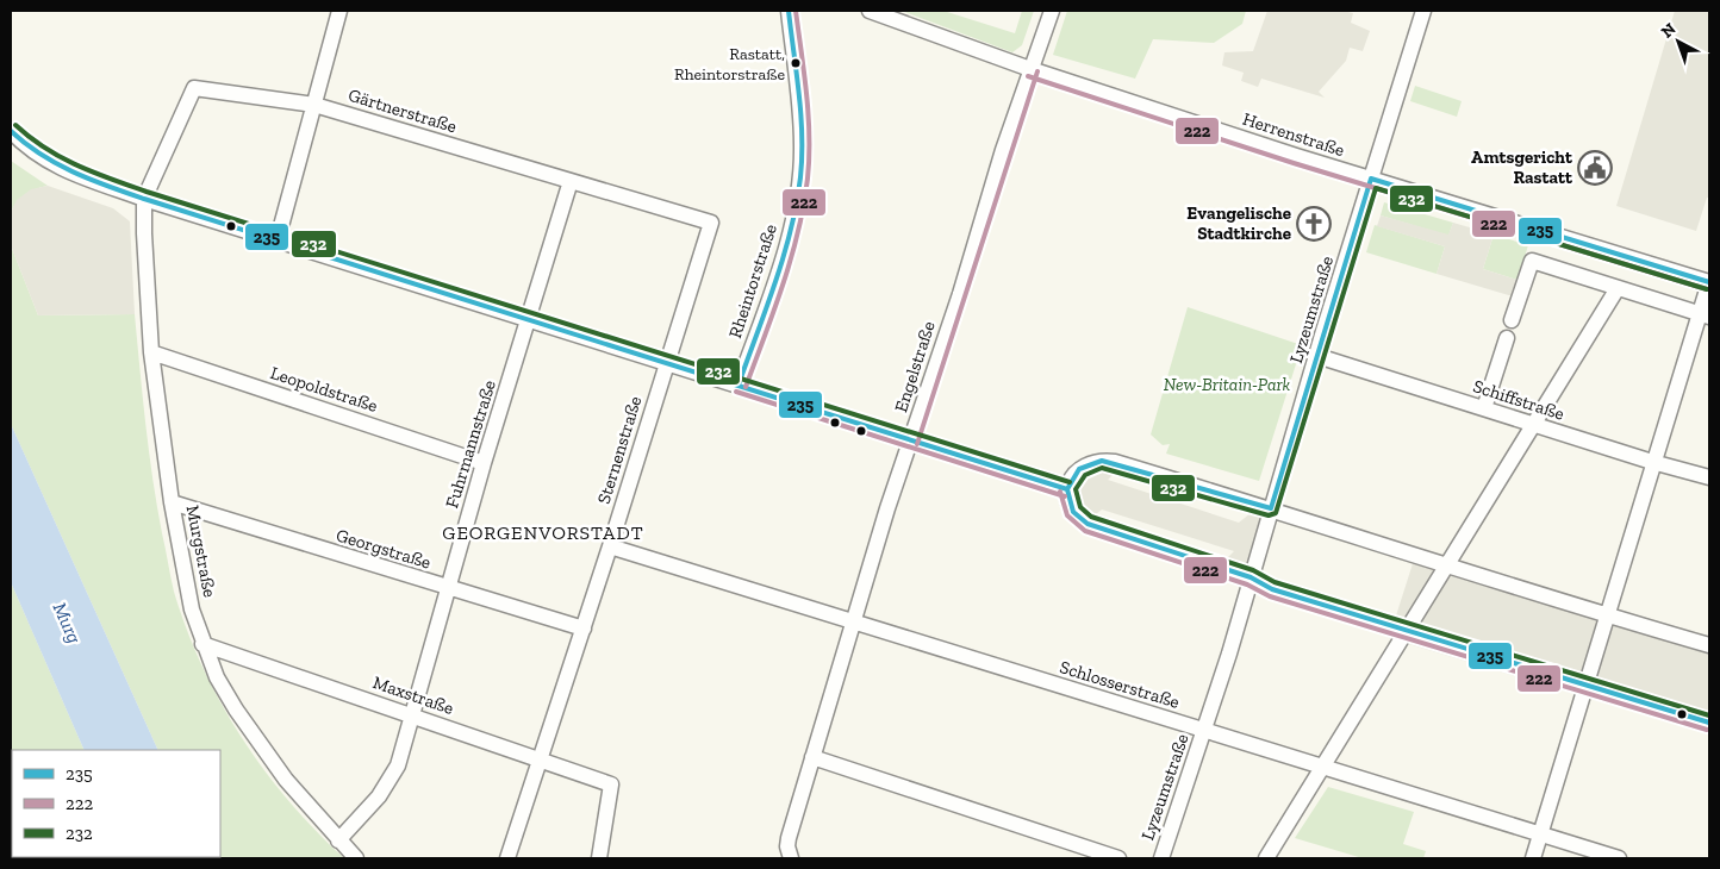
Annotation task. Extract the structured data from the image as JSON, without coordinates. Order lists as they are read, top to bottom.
{
  "streets": {
    "street": [
      "Gärtnerstraße",
      "Herrenstraße",
      "Rheintorstraße",
      "Lyzeumstraße",
      "Engelstraße",
      "Leopoldstraße",
      "Schiffstraße",
      "Fuhrmannstraße",
      "Sternenstraße",
      "Georgstraße",
      "Murgstraße",
      "Schlosserstraße",
      "Maxstraße"
    ]
  },
  "crossings": [
    ["Gärtnerstraße", "Fuhrmannstraße"],
    ["Gärtnerstraße", "Sternenstraße"],
    ["Gärtnerstraße", "Murgstraße"],
    ["Herrenstraße", "Lyzeumstraße"],
    ["Herrenstraße", "Engelstraße"],
    ["Lyzeumstraße", "Schiffstraße"],
    ["Lyzeumstraße", "Schlosserstraße"],
    ["Engelstraße", "Schlosserstraße"],
    ["Leopoldstraße", "Fuhrmannstraße"],
    ["Leopoldstraße", "Murgstraße"],
    ["Fuhrmannstraße", "Georgstraße"],
    ["Fuhrmannstraße", "Murgstraße"],
    ["Fuhrmannstraße", "Maxstraße"],
    ["Sternenstraße", "Georgstraße"],
    ["Sternenstraße", "Schlosserstraße"],
    ["Sternenstraße", "Maxstraße"],
    ["Georgstraße", "Murgstraße"],
    ["Murgstraße", "Maxstraße"]
  ],
  "districts": ["GEORGENVORSTADT"],
  "water": ["Murg"],
  "parks": ["New-Britain-Park"],
  "places": {
    "other": ["Rastatt, Rheintorstraße"],
    "public building": ["Amtsgericht Rastatt"],
    "church": ["Evangelische Stadtkirche"]
  },
  "lines": ["transit line 235", "transit line 222", "transit line 232"],
  "legend": ["235", "222", "232"],
  "north": "top left"
}
